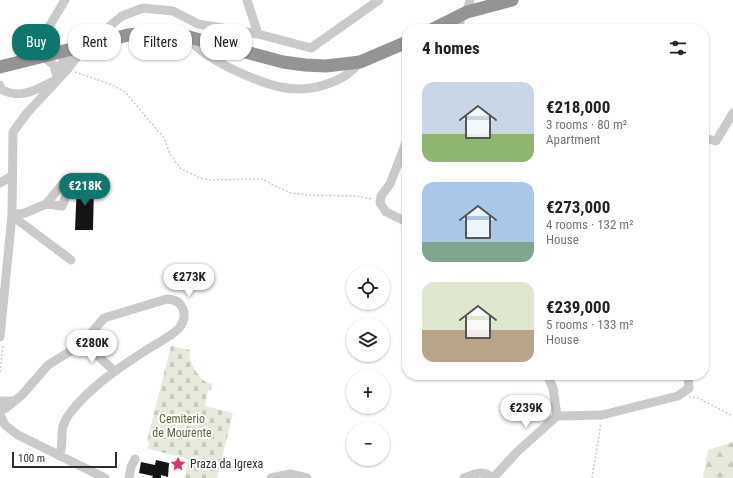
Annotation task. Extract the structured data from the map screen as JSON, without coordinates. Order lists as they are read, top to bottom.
{
  "parks": ["Cemiterio de Mourente"],
  "places": {
    "place": ["Praza da Igrexa"]
  },
  "scale_bar": "100 m",
  "page": {
    "chip": [
      "Buy",
      "Rent",
      "Filters",
      "New"
    ],
    "heading": "4 homes",
    "list": [
      {
        "name": "€218,000",
        "note": "3 rooms · 80 m² · Apartment"
      },
      {
        "name": "€273,000",
        "note": "4 rooms · 132 m² · House"
      },
      {
        "name": "€239,000",
        "note": "5 rooms · 133 m² · House"
      }
    ],
    "price": [
      "€218K",
      "€273K",
      "€280K",
      "€239K"
    ],
    "map_buttons": ["+", "−"],
    "scale": "100 m"
  }
}
